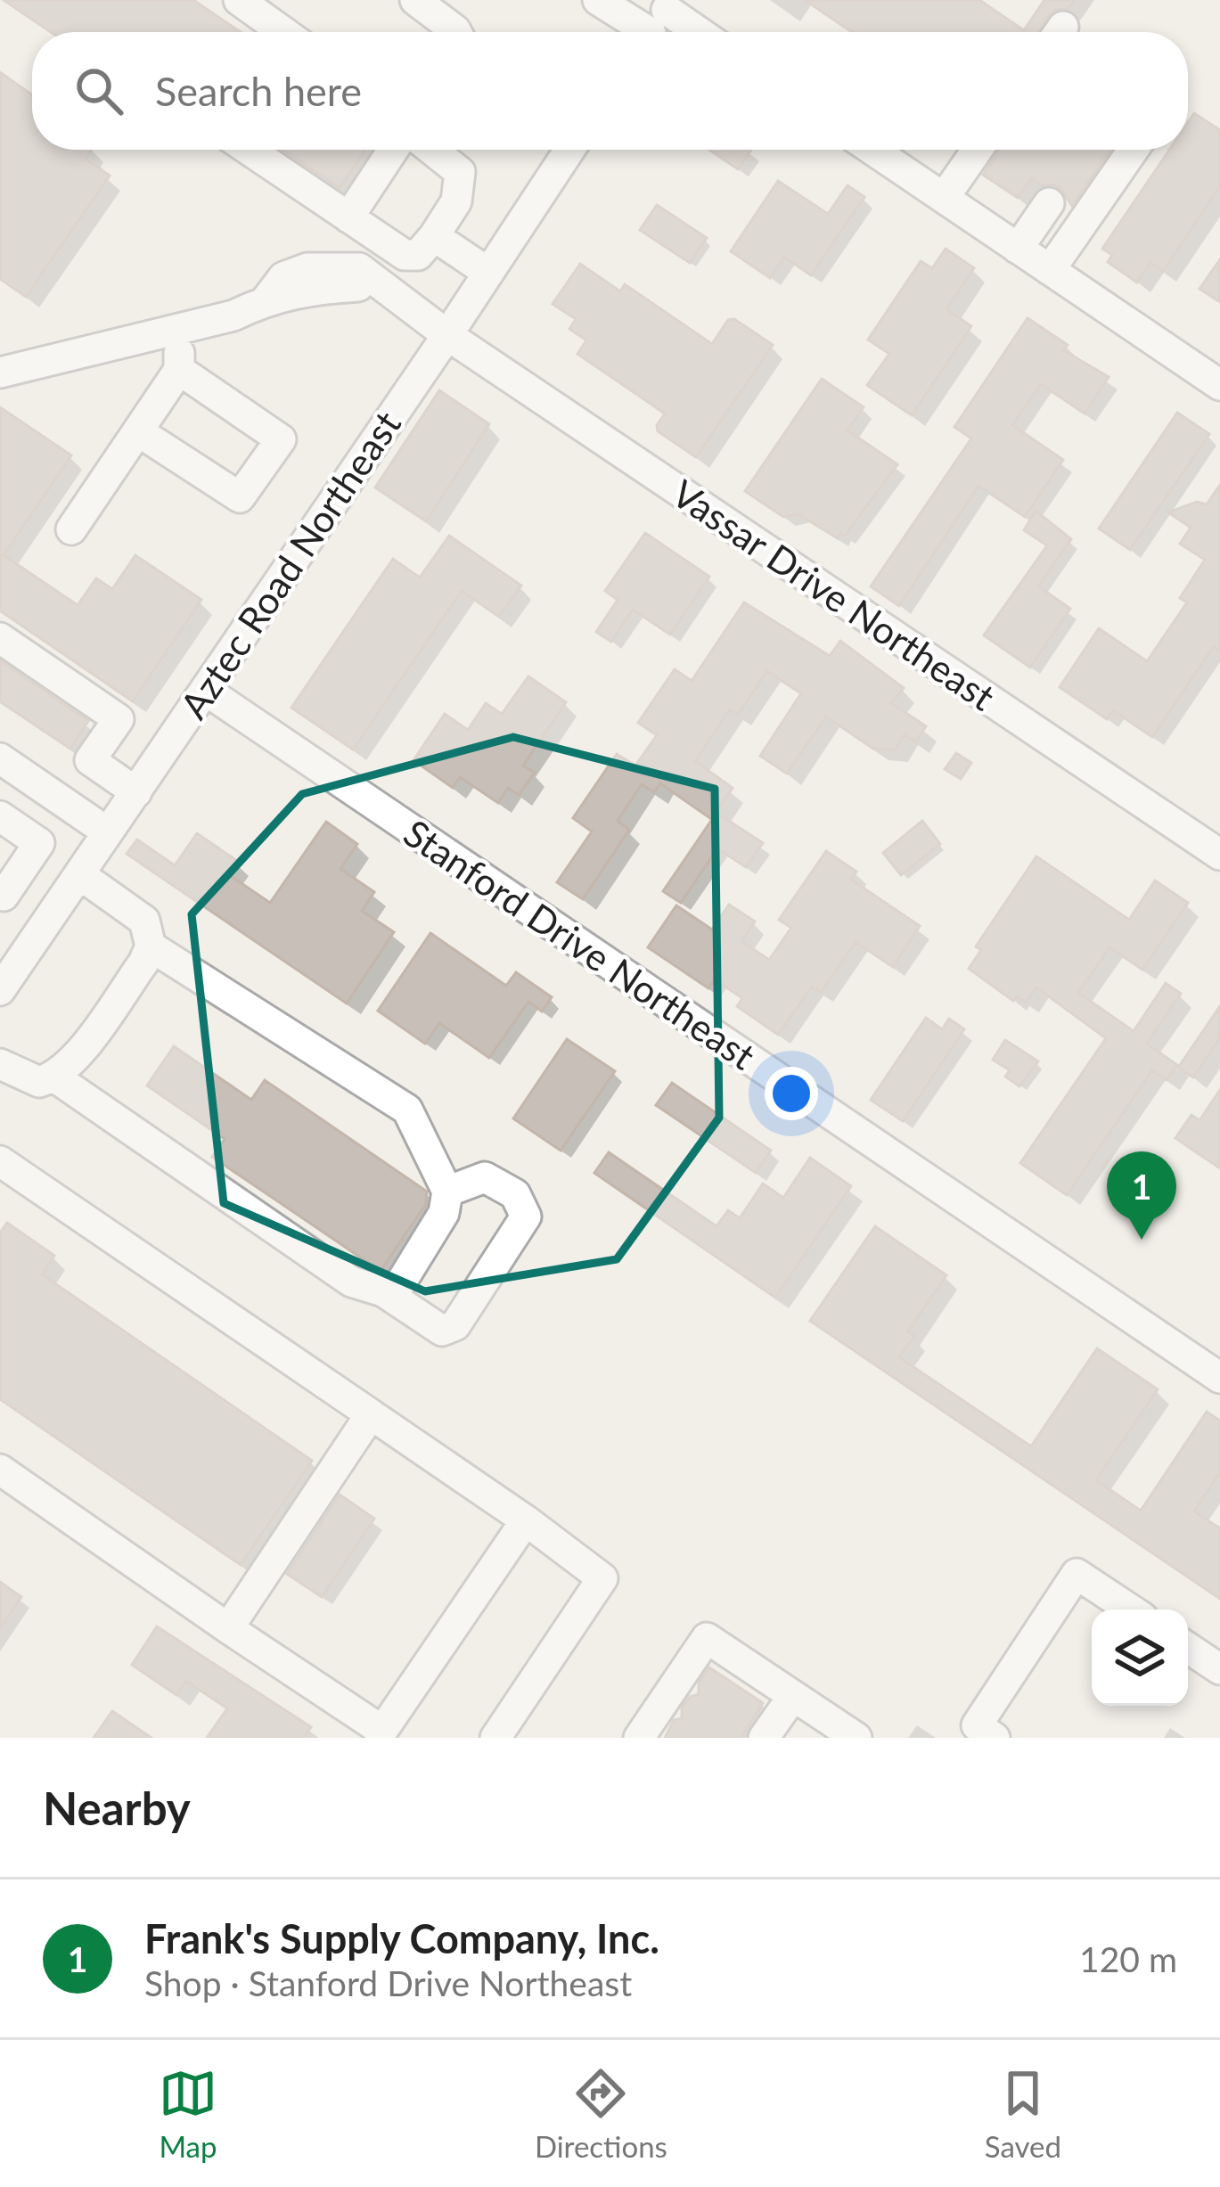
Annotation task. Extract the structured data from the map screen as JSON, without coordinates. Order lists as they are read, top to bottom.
{
  "streets": {
    "street": ["Aztec Road Northeast", "Vassar Drive Northeast", "Stanford Drive Northeast"]
  },
  "crossings": [
    ["Aztec Road Northeast", "Vassar Drive Northeast"],
    ["Aztec Road Northeast", "Stanford Drive Northeast"]
  ],
  "page": {
    "search": "Search here",
    "pins": "1",
    "heading": "Nearby",
    "list": [
      {
        "mark": "1",
        "name": "Frank's Supply Company, Inc.",
        "note": "Shop · Stanford Drive Northeast",
        "value": "120 m"
      }
    ],
    "nav": ["Map", "Directions", "Saved"]
  }
}
